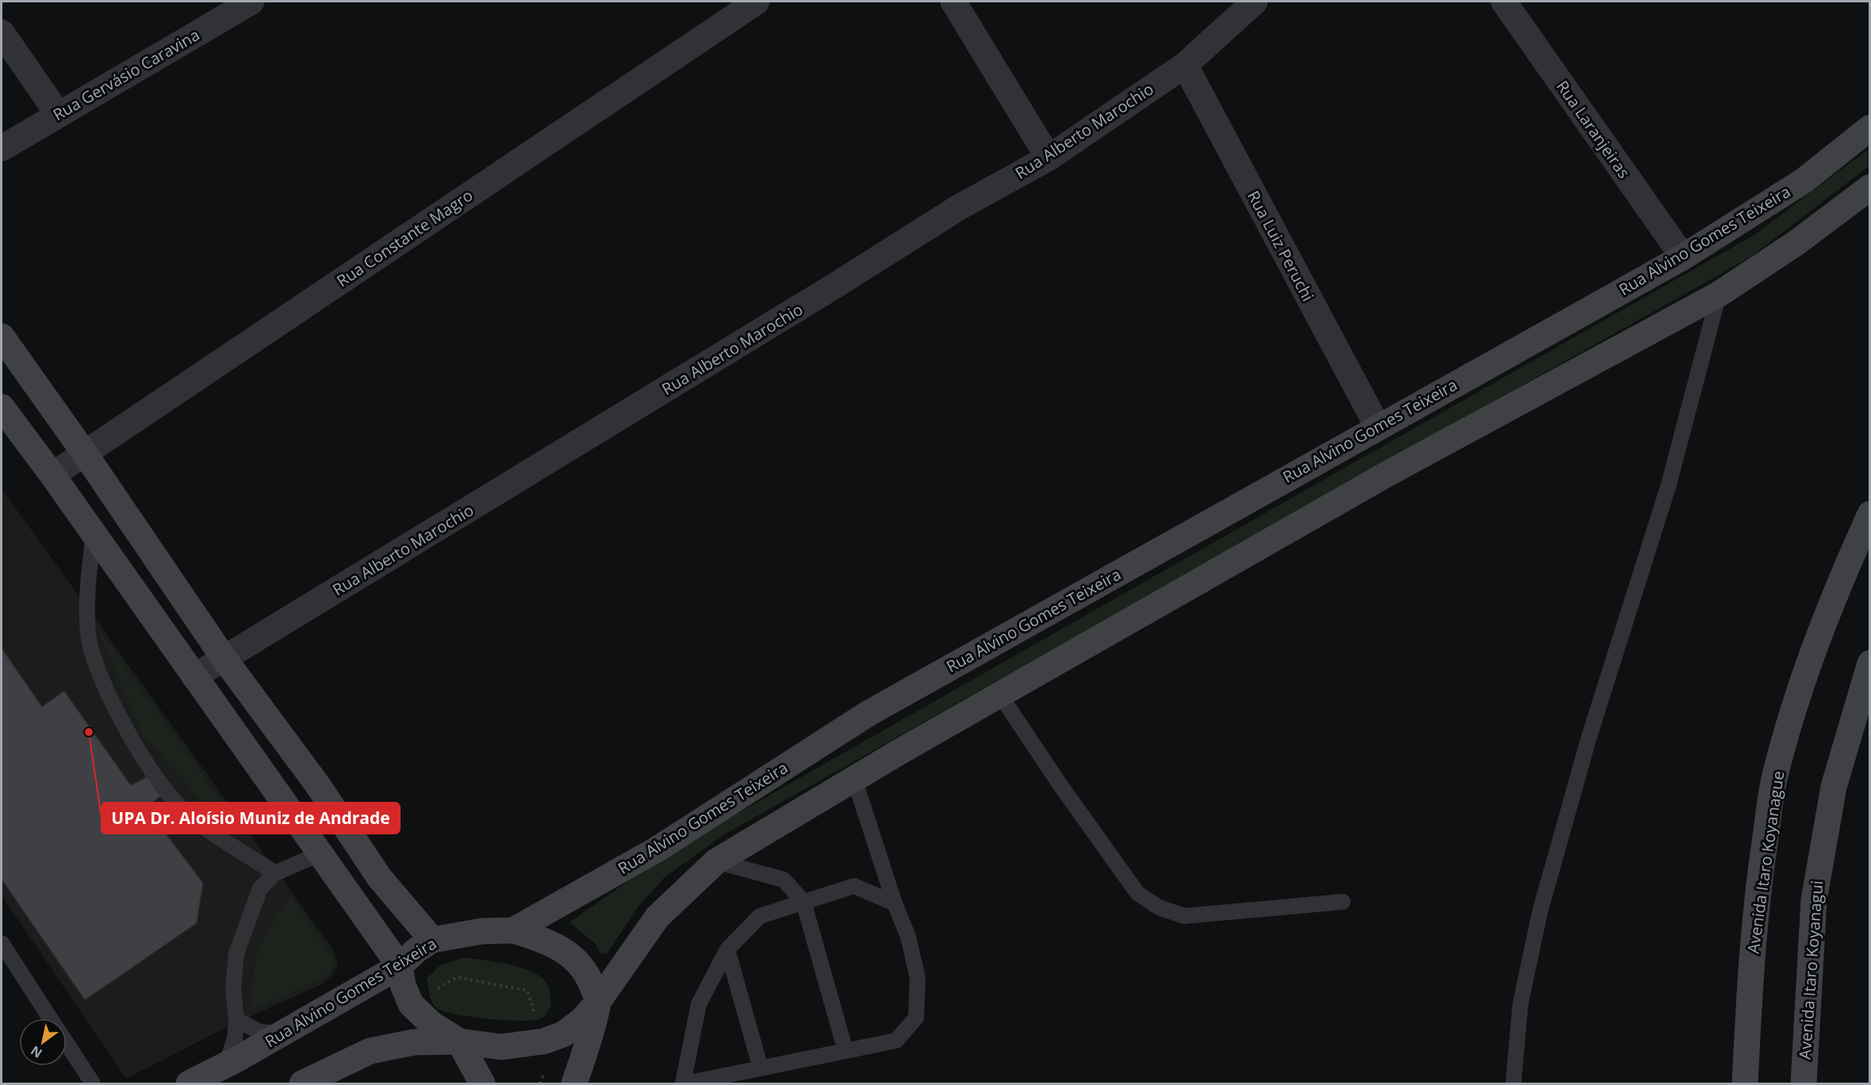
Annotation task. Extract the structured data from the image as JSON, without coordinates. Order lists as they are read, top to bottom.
{
  "streets": {
    "main road": ["Rua Alvino Gomes Teixeira", "Avenida Itaro Koyanague", "Avenida Itaro Koyanagui"],
    "street": [
      "Rua Gervásio Caravina",
      "Rua Laranjeiras",
      "Rua Alberto Marochio",
      "Rua Constante Magro",
      "Rua Luiz Peruchi"
    ]
  },
  "crossings": [
    ["Rua Laranjeiras", "Rua Alvino Gomes Teixeira"],
    ["Rua Alberto Marochio", "Rua Luiz Peruchi"],
    ["Rua Alvino Gomes Teixeira", "Rua Luiz Peruchi"]
  ],
  "places": ["UPA Dr. Aloísio Muniz de Andrade"],
  "north": "bottom left"
}
